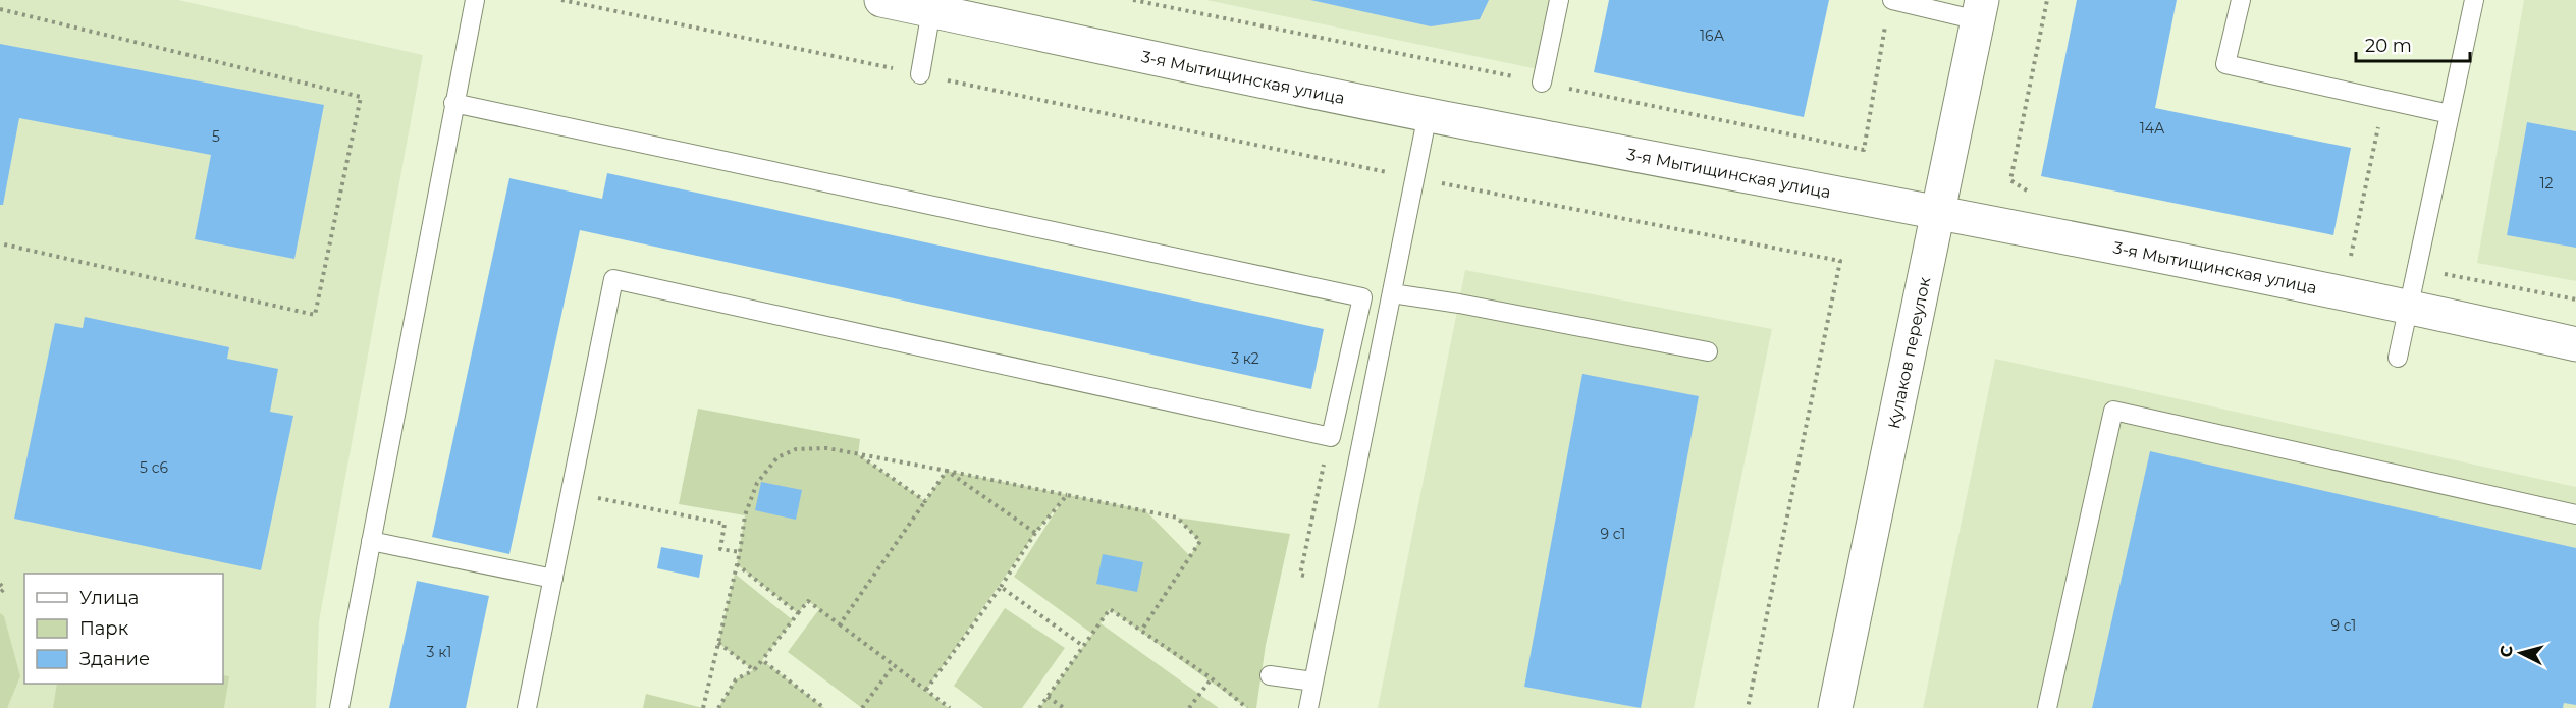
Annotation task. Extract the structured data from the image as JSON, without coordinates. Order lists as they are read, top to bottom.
{
  "streets": {
    "street": ["3-я Мытищинская улица", "Кулаков переулок"]
  },
  "crossings": [
    ["3-я Мытищинская улица", "Кулаков переулок"]
  ],
  "house_numbers": [
    "16А",
    "14А",
    "5",
    "12",
    "3 к2",
    "5 с6",
    "9 с1",
    "9 с1",
    "3 к1"
  ],
  "legend": ["Улица", "Парк", "Здание"],
  "scale_bar": "20 m",
  "north": "left"
}
